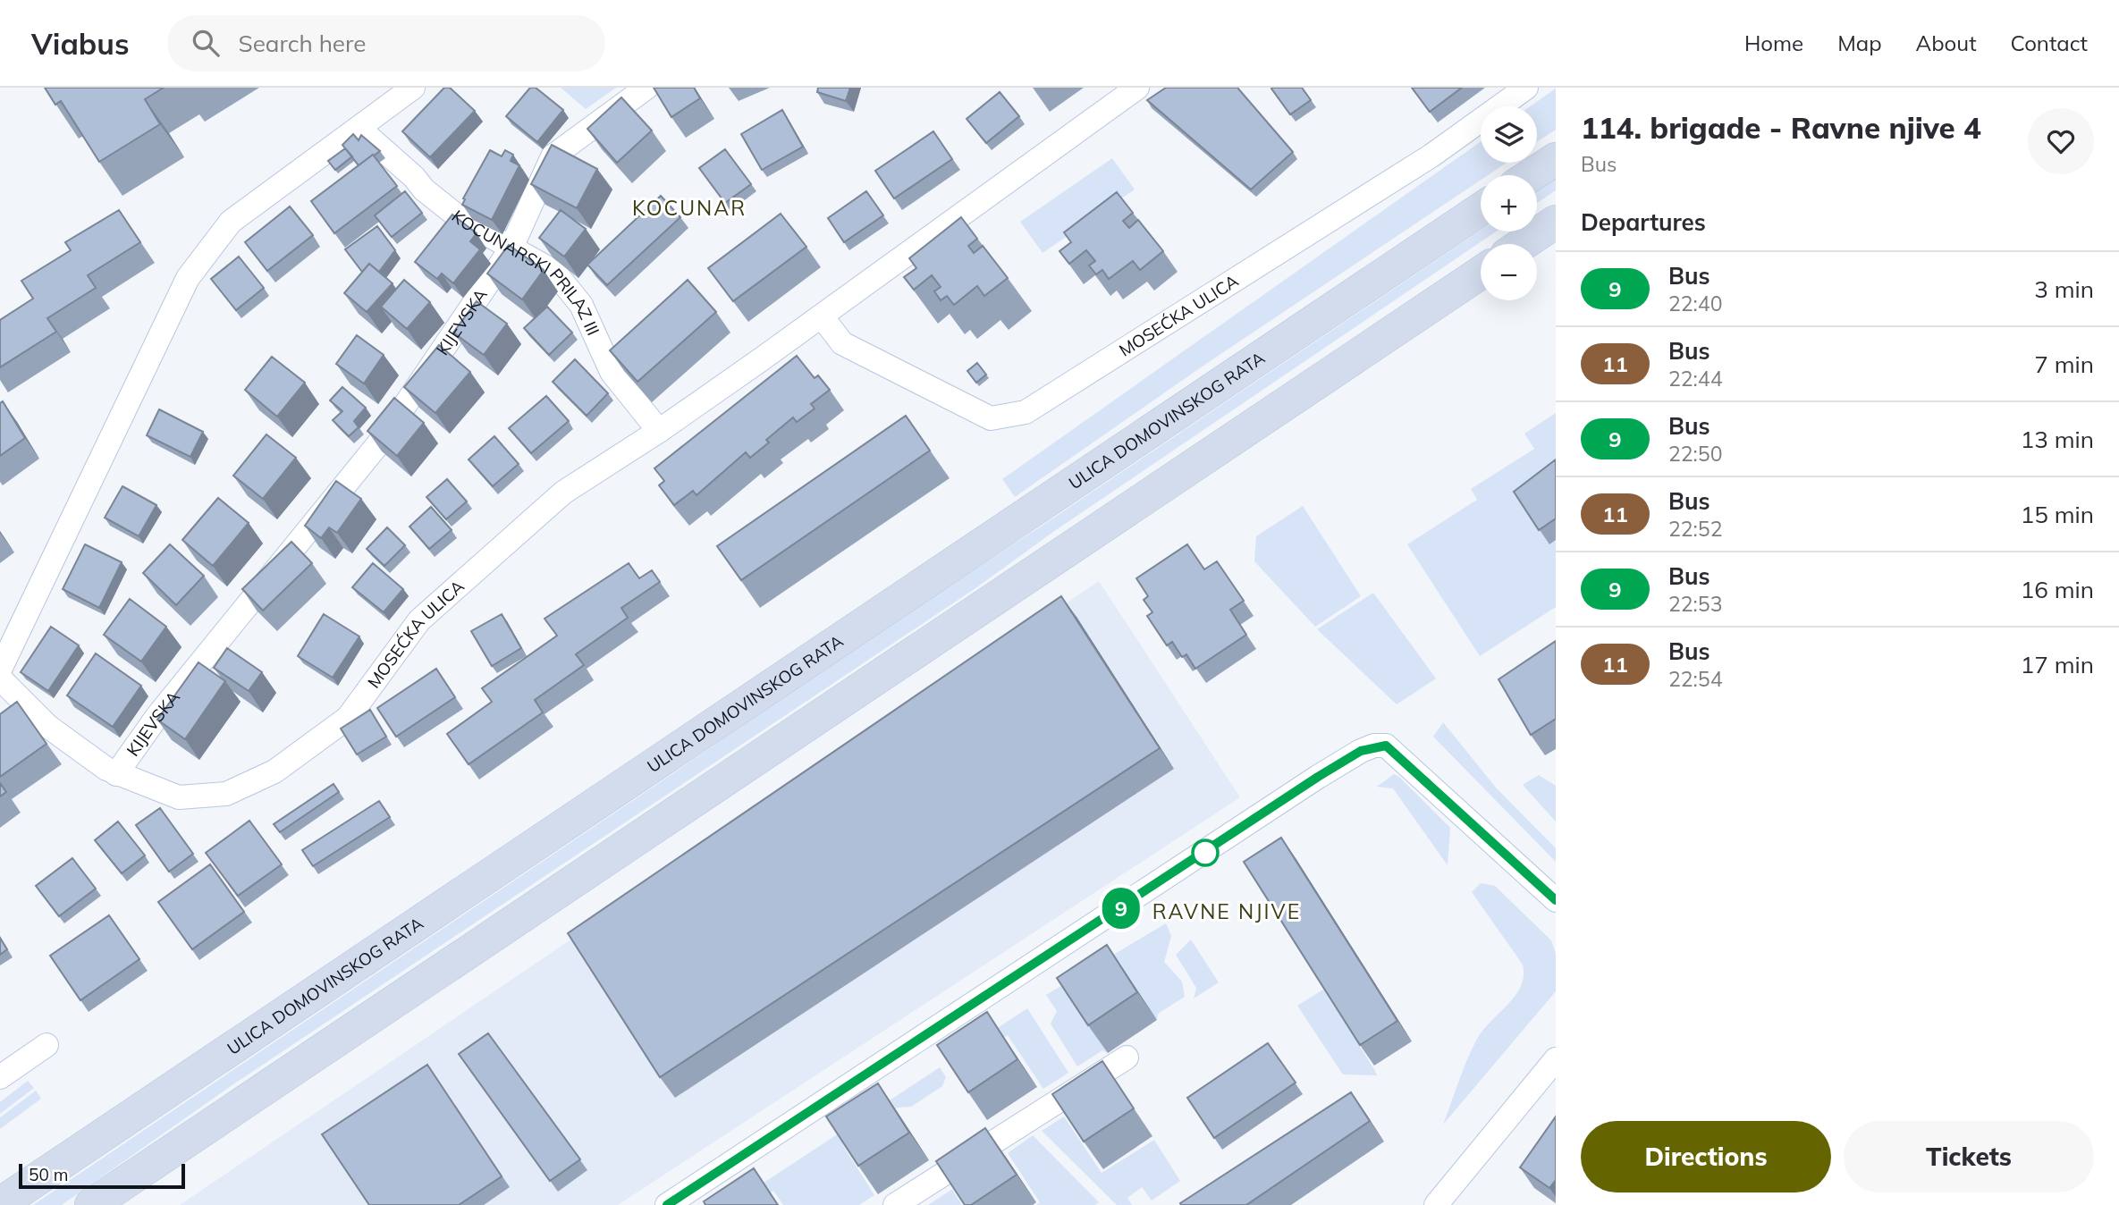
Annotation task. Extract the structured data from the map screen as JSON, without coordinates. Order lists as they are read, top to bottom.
{
  "streets": {
    "main road": ["ULICA DOMOVINSKOG RATA"],
    "street": ["KOCUNARSKI PRILAZ III", "MOSEĆKA ULICA", "KIJEVSKA"]
  },
  "crossings": [
    ["KOCUNARSKI PRILAZ III", "MOSEĆKA ULICA"],
    ["KOCUNARSKI PRILAZ III", "KIJEVSKA"],
    ["MOSEĆKA ULICA", "KIJEVSKA"]
  ],
  "districts": ["KOCUNAR", "RAVNE NJIVE"],
  "lines": ["bus line 9"],
  "scale_bar": "50 m",
  "page": {
    "header": "Viabus",
    "search": "Search here",
    "nav": [
      "Home",
      "Map",
      "About",
      "Contact"
    ],
    "on_map": "9",
    "heading": [
      ["114. brigade - Ravne njive 4", "Bus"],
      "Departures"
    ],
    "map_buttons": ["+", "−"],
    "list": [
      {
        "mark": "9",
        "name": "Bus",
        "note": "22:40",
        "value": "3 min"
      },
      {
        "mark": "11",
        "name": "Bus",
        "note": "22:44",
        "value": "7 min"
      },
      {
        "mark": "9",
        "name": "Bus",
        "note": "22:50",
        "value": "13 min"
      },
      {
        "mark": "11",
        "name": "Bus",
        "note": "22:52",
        "value": "15 min"
      },
      {
        "mark": "9",
        "name": "Bus",
        "note": "22:53",
        "value": "16 min"
      },
      {
        "mark": "11",
        "name": "Bus",
        "note": "22:54",
        "value": "17 min"
      }
    ],
    "buttons": ["Directions", "Tickets"],
    "scale": "50 m"
  }
}
